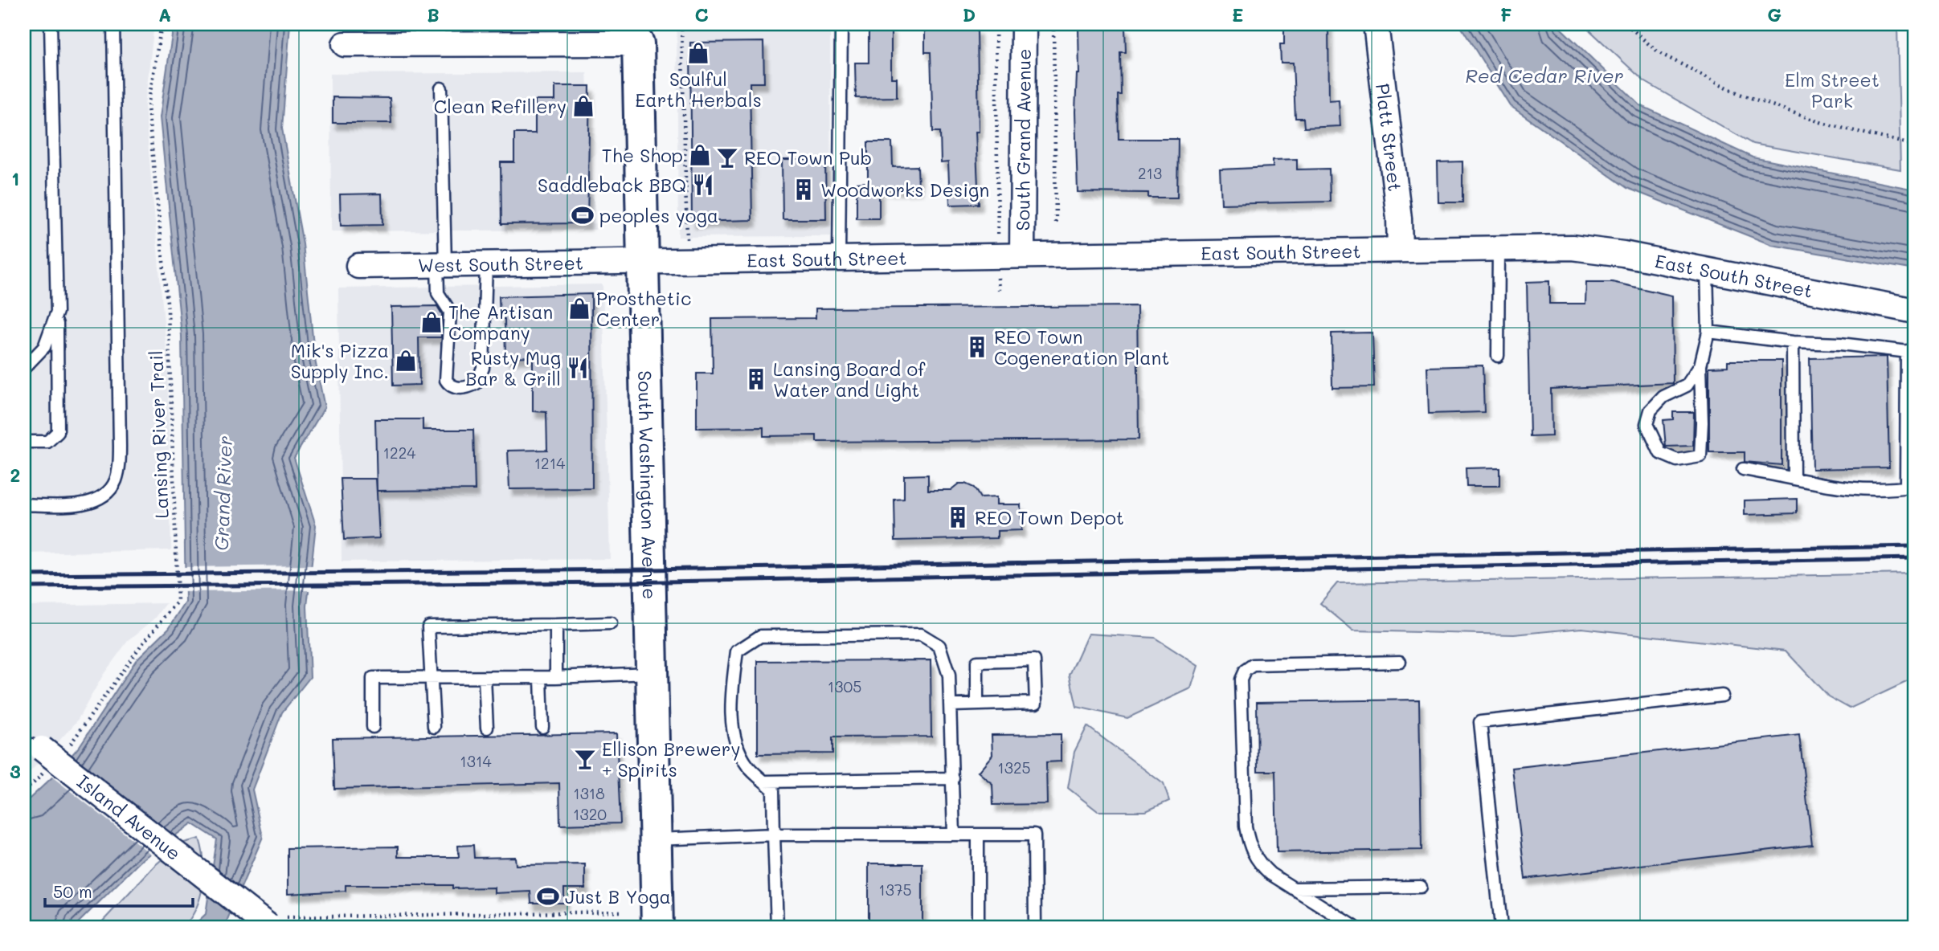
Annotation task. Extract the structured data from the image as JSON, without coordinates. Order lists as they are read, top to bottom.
{
  "streets": {
    "street": [
      "Platt Street",
      "South Grand Avenue",
      "East South Street",
      "West South Street",
      "South Washington Avenue",
      "Island Avenue"
    ],
    "path": ["Lansing River Trail"]
  },
  "crossings": [
    ["Platt Street", "East South Street"],
    ["South Grand Avenue", "East South Street"],
    ["East South Street", "West South Street"],
    ["East South Street", "South Washington Avenue"],
    ["West South Street", "South Washington Avenue"]
  ],
  "water": ["Red Cedar River", "Grand River"],
  "parks": ["Elm Street Park"],
  "places": {
    "shop": [
      "Soulful Earth Herbals",
      "Clean Refillery",
      "The Shop",
      "Prosthetic Center",
      "The Artisan Company",
      "Mik's Pizza Supply Inc."
    ],
    "bar": ["REO Town Pub", "Ellison Brewery + Spirits"],
    "restaurant": ["Saddleback BBQ", "Rusty Mug Bar & Grill"],
    "building": [
      "Woodworks Design",
      "REO Town Cogeneration Plant",
      "Lansing Board of Water and Light",
      "REO Town Depot"
    ],
    "sports": ["peoples yoga", "Just B Yoga"]
  },
  "house_numbers": [
    "213",
    "1224",
    "1214",
    "1305",
    "1314",
    "1325",
    "1318",
    "1320",
    "1375"
  ],
  "scale_bar": "50 m",
  "grid": {
    "columns": [
      "A",
      "B",
      "C",
      "D",
      "E",
      "F",
      "G"
    ],
    "rows": ["1", "2", "3"]
  }
}
